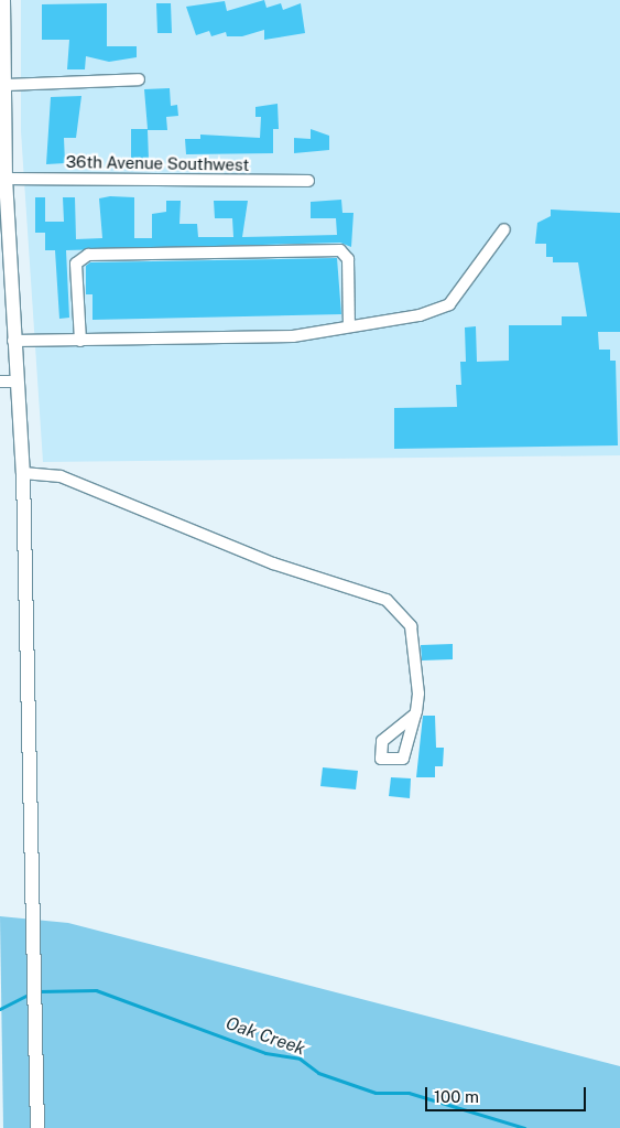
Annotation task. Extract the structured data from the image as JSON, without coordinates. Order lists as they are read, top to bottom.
{
  "streets": {
    "street": ["36th Avenue Southwest"]
  },
  "water": ["Oak Creek"],
  "scale_bar": "100 m"
}
